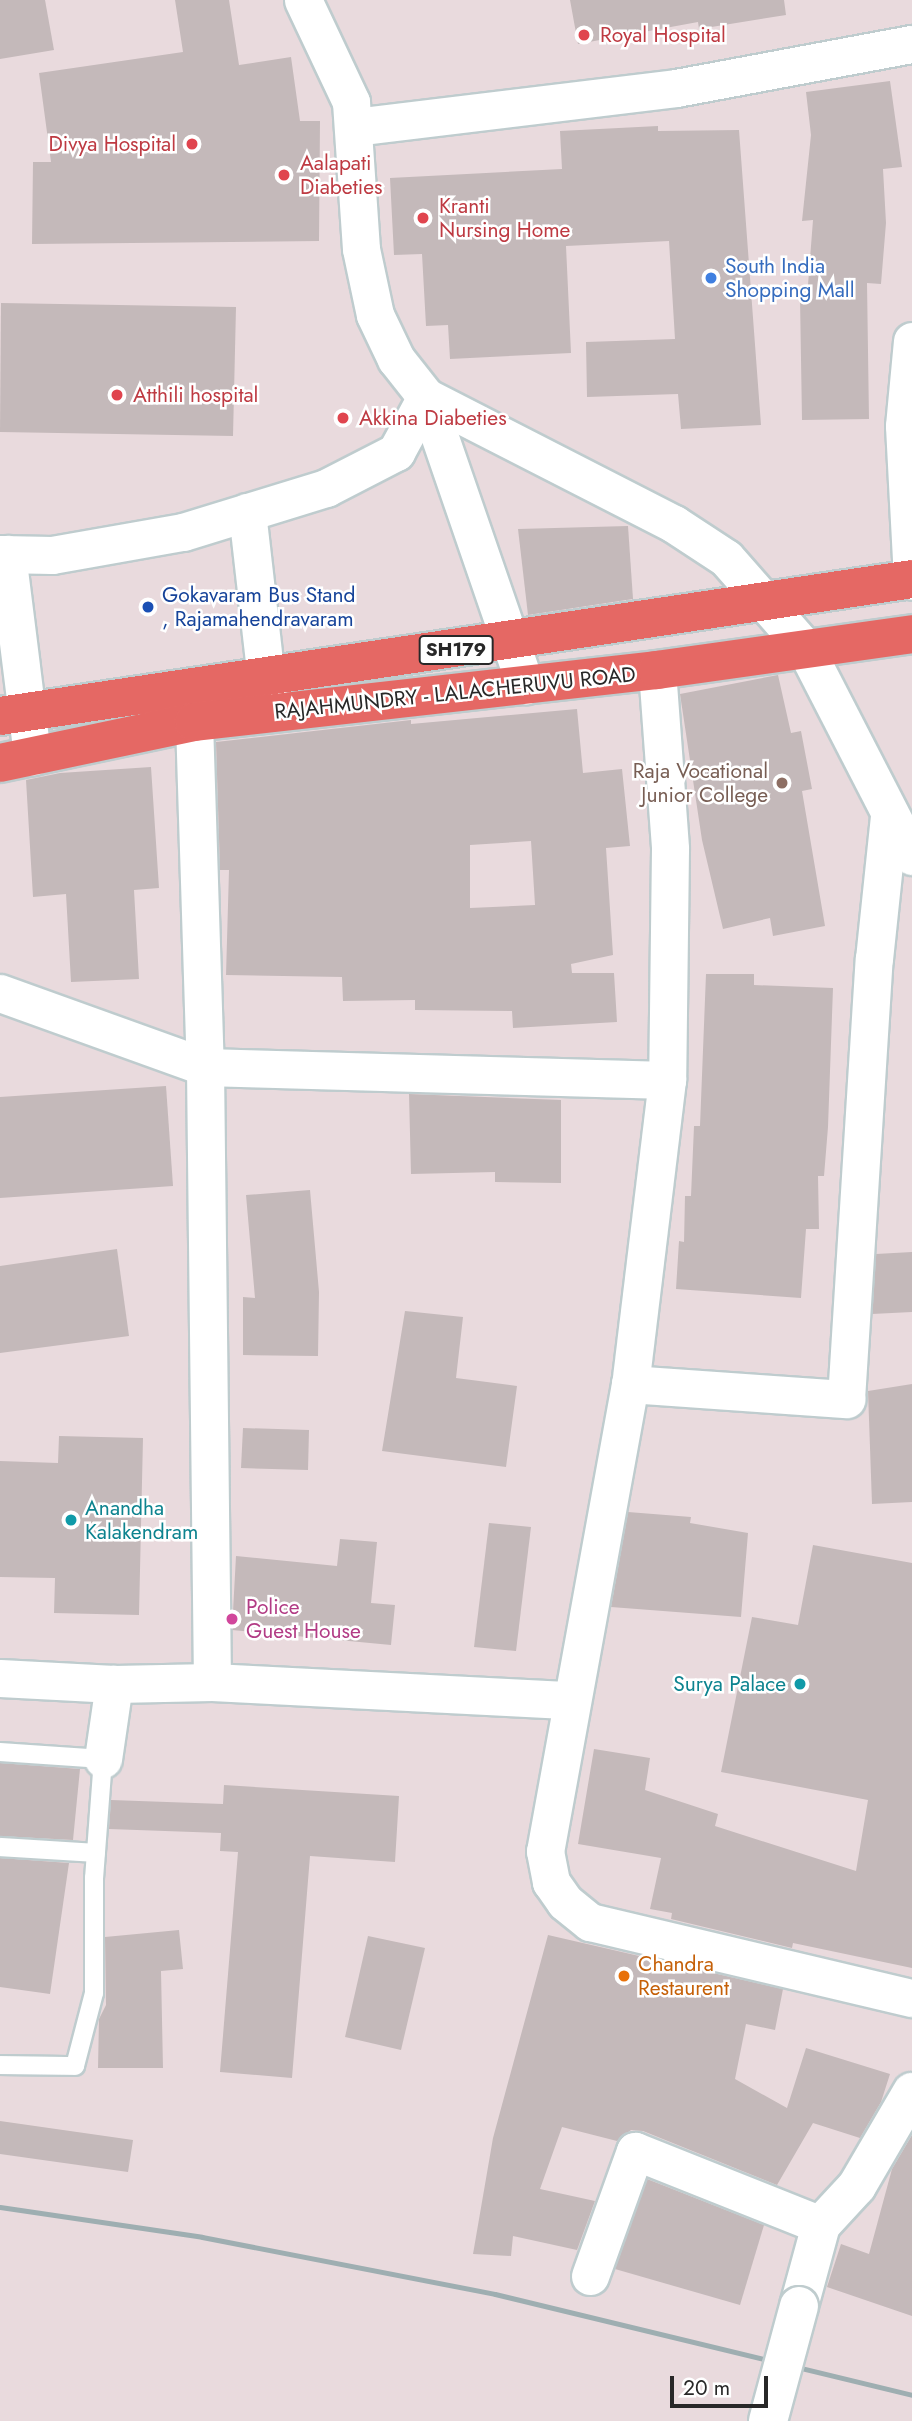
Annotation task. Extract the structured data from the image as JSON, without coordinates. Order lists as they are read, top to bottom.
{
  "streets": {
    "main road": ["SH179", "RAJAHMUNDRY - LALACHERUVU ROAD"]
  },
  "crossings": [
    ["SH179", "RAJAHMUNDRY - LALACHERUVU ROAD"]
  ],
  "places": [
    "Royal Hospital",
    "Divya Hospital",
    "Aalapati Diabeties",
    "Kranti Nursing Home",
    "South India Shopping Mall",
    "Atthili hospital",
    "Akkina Diabeties",
    "Gokavaram Bus Stand , Rajamahendravaram",
    "Raja Vocational Junior College",
    "Anandha Kalakendram",
    "Police Guest House",
    "Surya Palace",
    "Chandra Restaurent"
  ],
  "scale_bar": "20 m"
}
